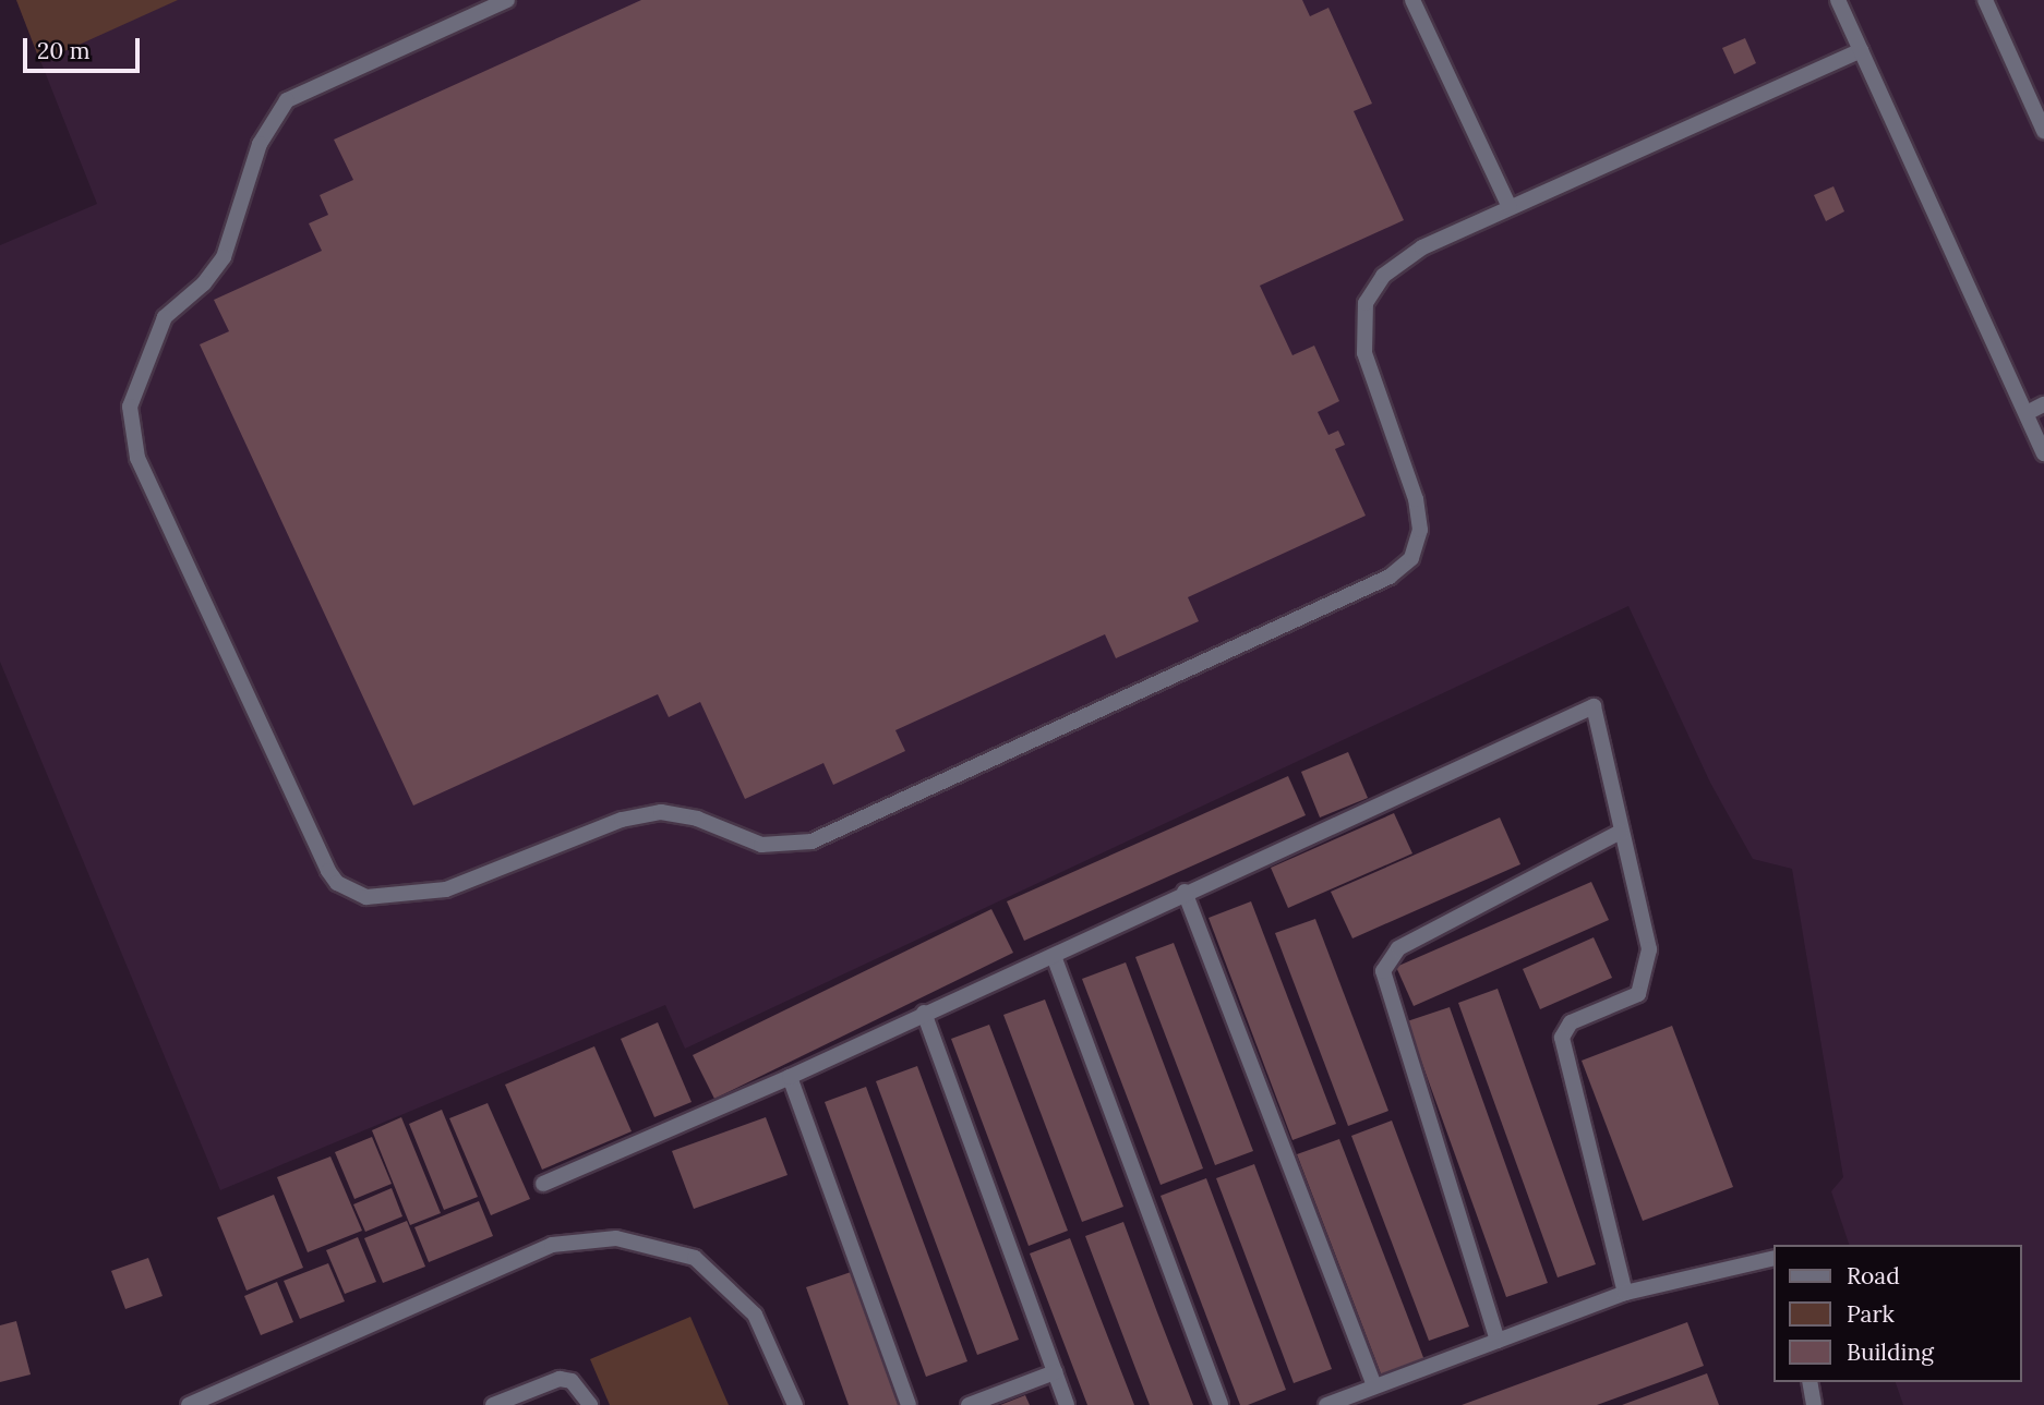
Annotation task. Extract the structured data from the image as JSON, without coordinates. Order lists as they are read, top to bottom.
{
  "legend": ["Road", "Park", "Building"],
  "scale_bar": "20 m"
}
